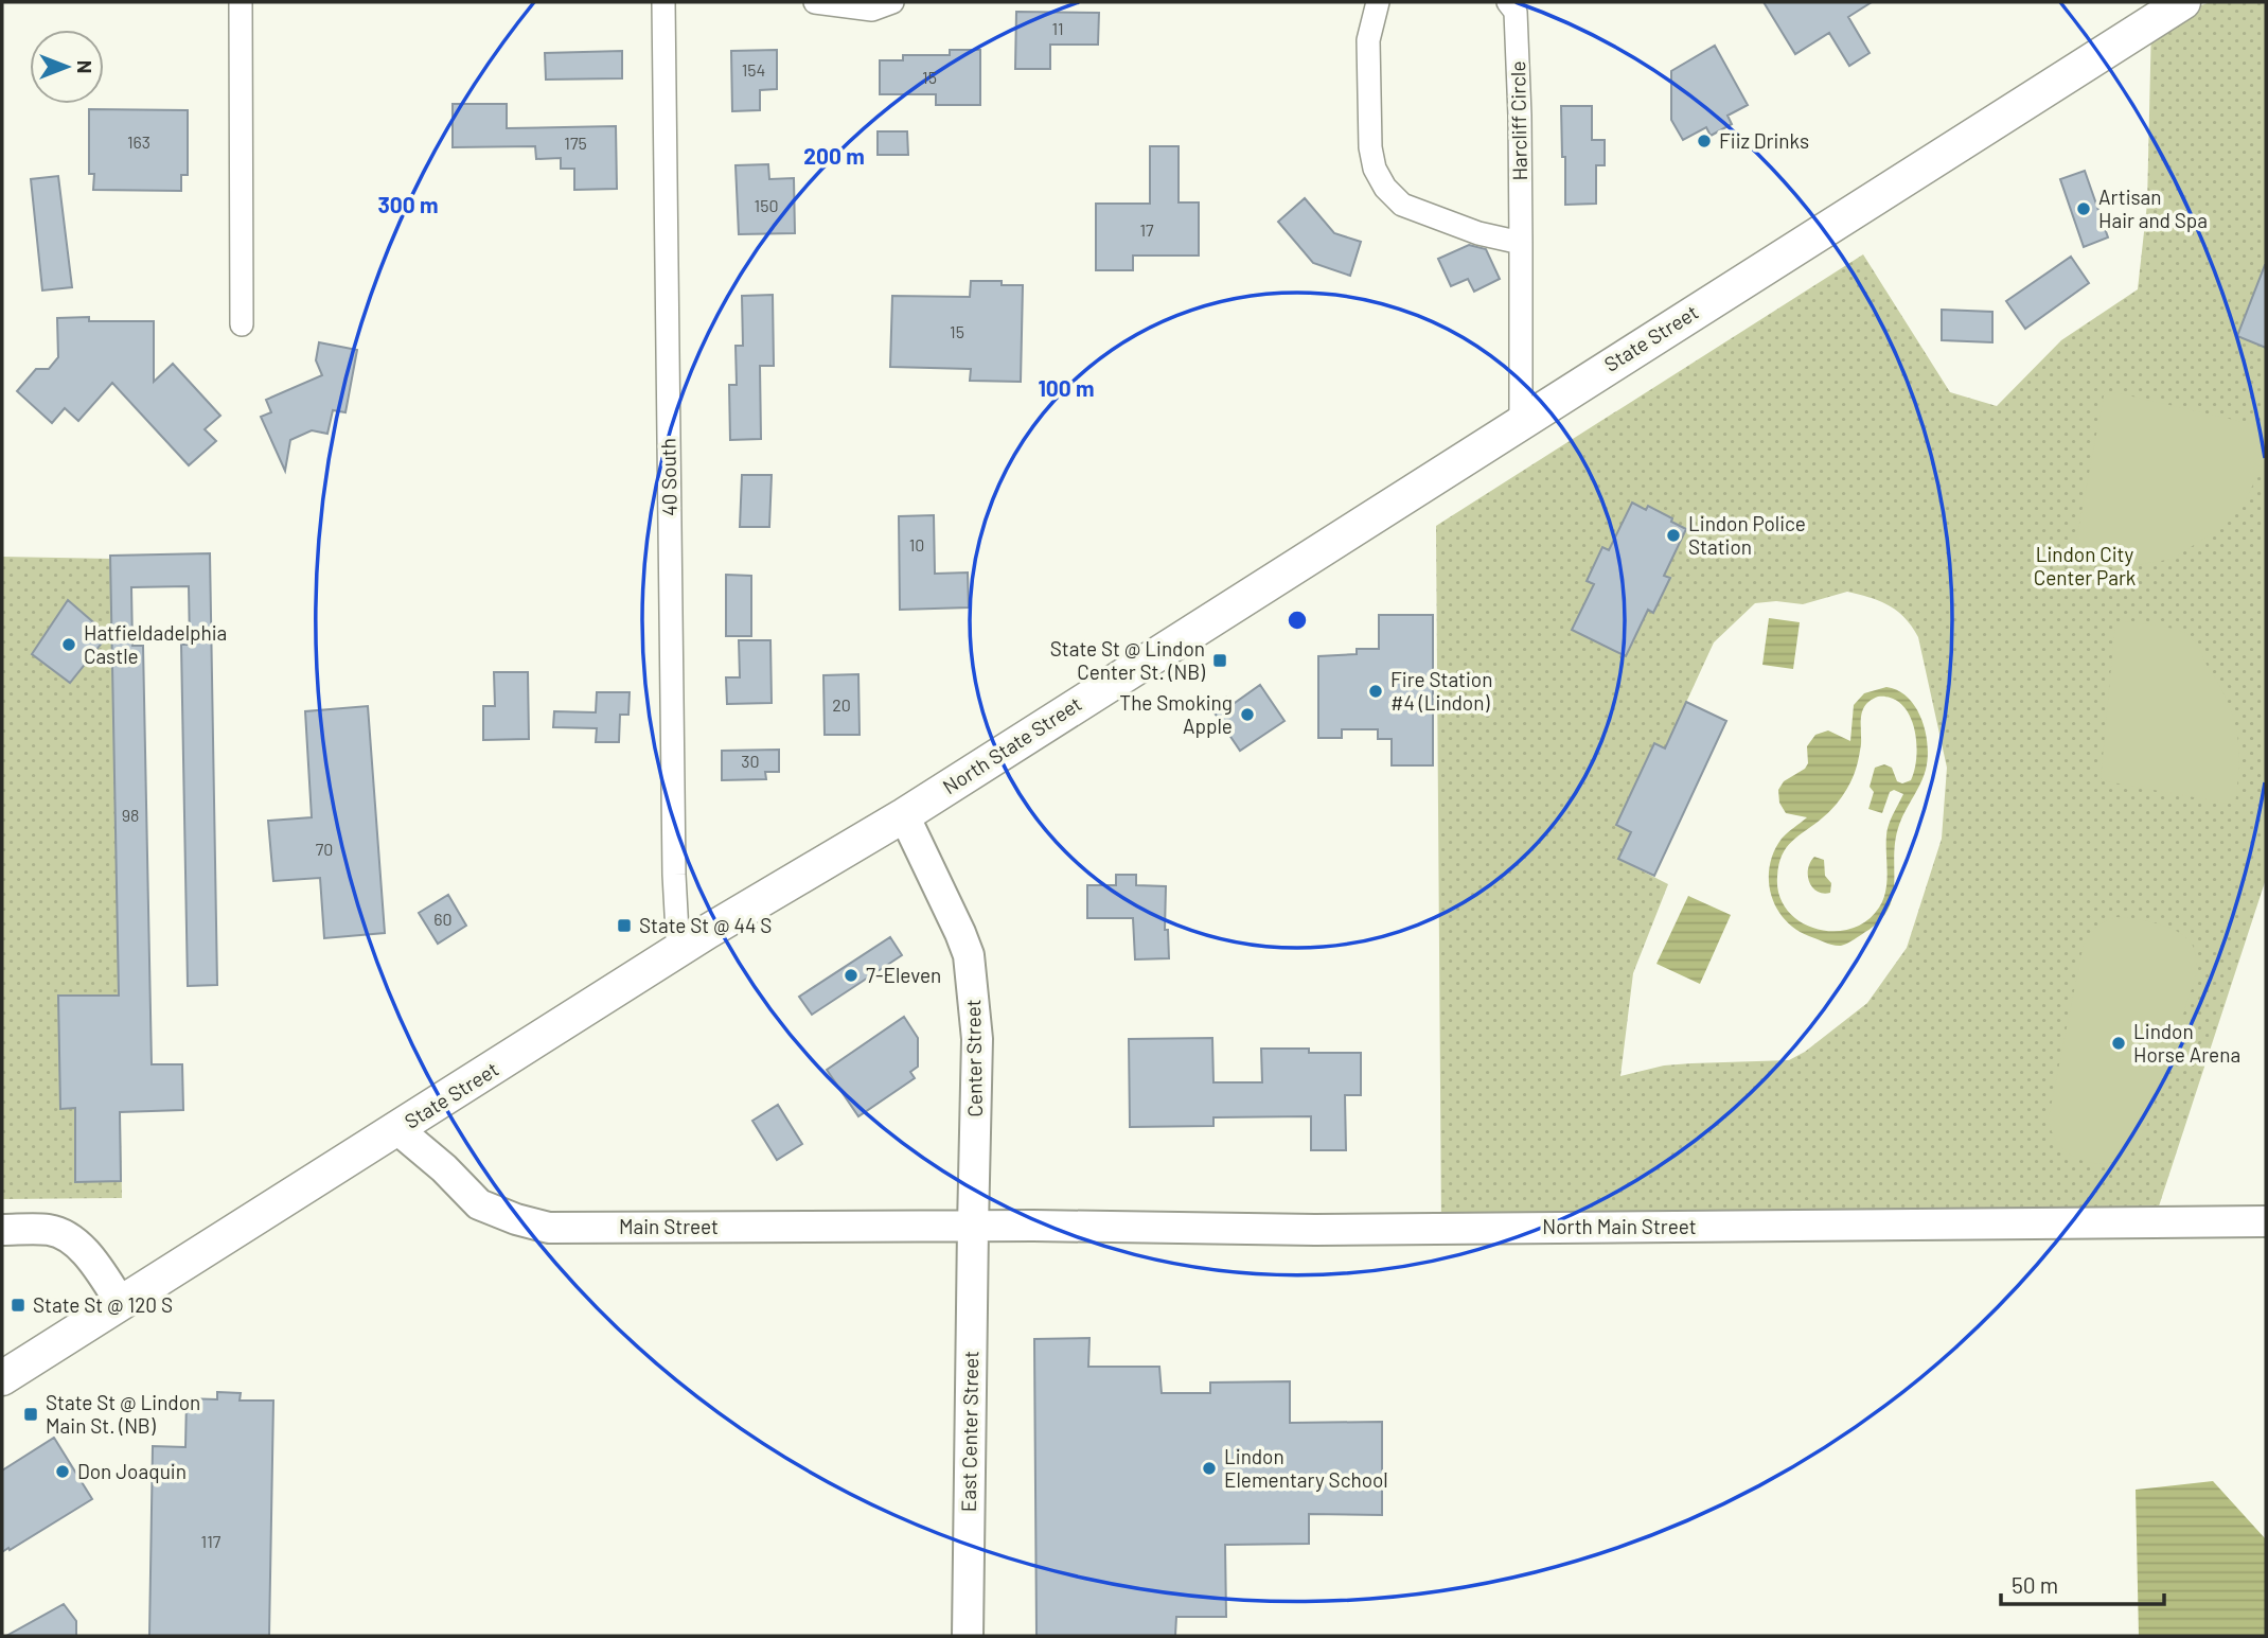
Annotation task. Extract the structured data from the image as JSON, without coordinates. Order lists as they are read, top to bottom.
{
  "streets": {
    "main road": ["State Street", "North State Street"],
    "street": [
      "Harcliff Circle",
      "40 South",
      "Center Street",
      "Main Street",
      "North Main Street",
      "East Center Street"
    ]
  },
  "crossings": [
    ["Harcliff Circle", "State Street"],
    ["State Street", "40 South"],
    ["State Street", "North State Street"],
    ["State Street", "Center Street"],
    ["State Street", "Main Street"],
    ["North State Street", "Center Street"],
    ["Center Street", "Main Street"],
    ["Center Street", "North Main Street"],
    ["Center Street", "East Center Street"],
    ["Main Street", "North Main Street"],
    ["Main Street", "East Center Street"],
    ["North Main Street", "East Center Street"]
  ],
  "parks": ["Lindon City Center Park"],
  "places": {
    "other": [
      "Fiiz Drinks",
      "Artisan Hair and Spa",
      "Lindon Police Station",
      "Hatfieldadelphia Castle",
      "Fire Station #4 (Lindon)",
      "The Smoking Apple",
      "7-Eleven",
      "Lindon Horse Arena",
      "Lindon Elementary School",
      "Don Joaquin"
    ],
    "transit": [
      "State St @ Lindon Center St. (NB)",
      "State St @ 44 S",
      "State St @ 120 S",
      "State St @ Lindon Main St. (NB)"
    ]
  },
  "house_numbers": [
    "11",
    "154",
    "15",
    "163",
    "175",
    "150",
    "17",
    "15",
    "10",
    "20",
    "30",
    "98",
    "70",
    "60",
    "117"
  ],
  "scale_bar": "50 m",
  "north": "right",
  "rings": ["200 m", "300 m", "100 m"]
}
